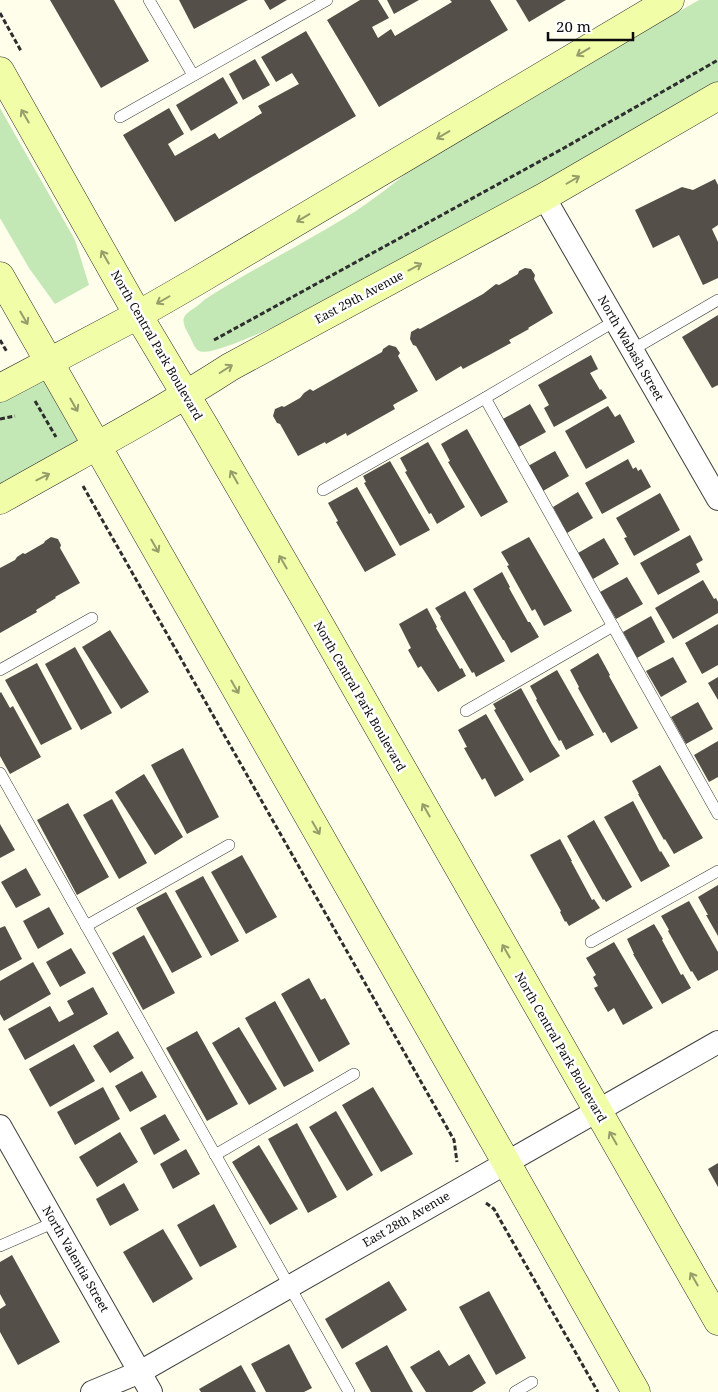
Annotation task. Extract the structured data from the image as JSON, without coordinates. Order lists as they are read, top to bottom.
{
  "streets": {
    "main road": ["East 29th Avenue", "North Central Park Boulevard"],
    "street": ["North Wabash Street", "East 28th Avenue", "North Valentia Street"]
  },
  "crossings": [
    ["East 29th Avenue", "North Central Park Boulevard"],
    ["East 29th Avenue", "North Wabash Street"],
    ["North Central Park Boulevard", "East 28th Avenue"],
    ["East 28th Avenue", "North Valentia Street"]
  ],
  "scale_bar": "20 m"
}
